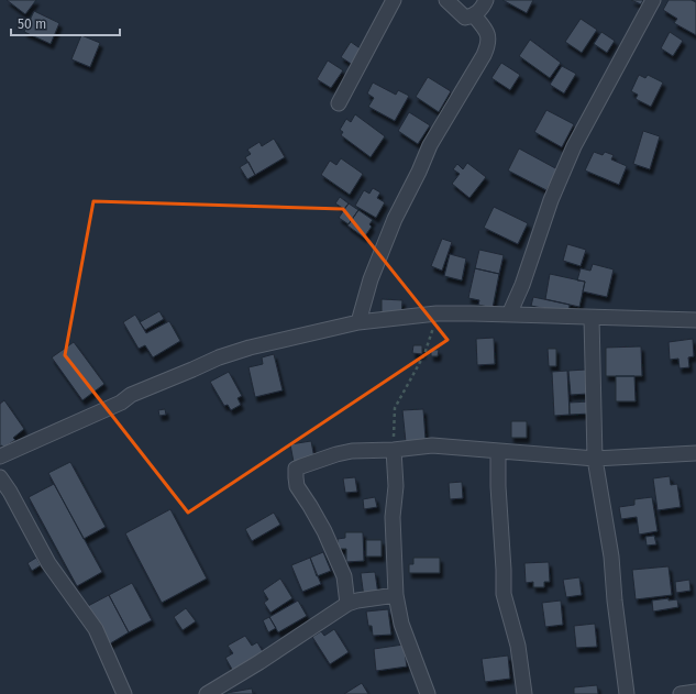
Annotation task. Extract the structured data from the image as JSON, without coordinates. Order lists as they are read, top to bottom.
{
  "scale_bar": "50 m"
}
